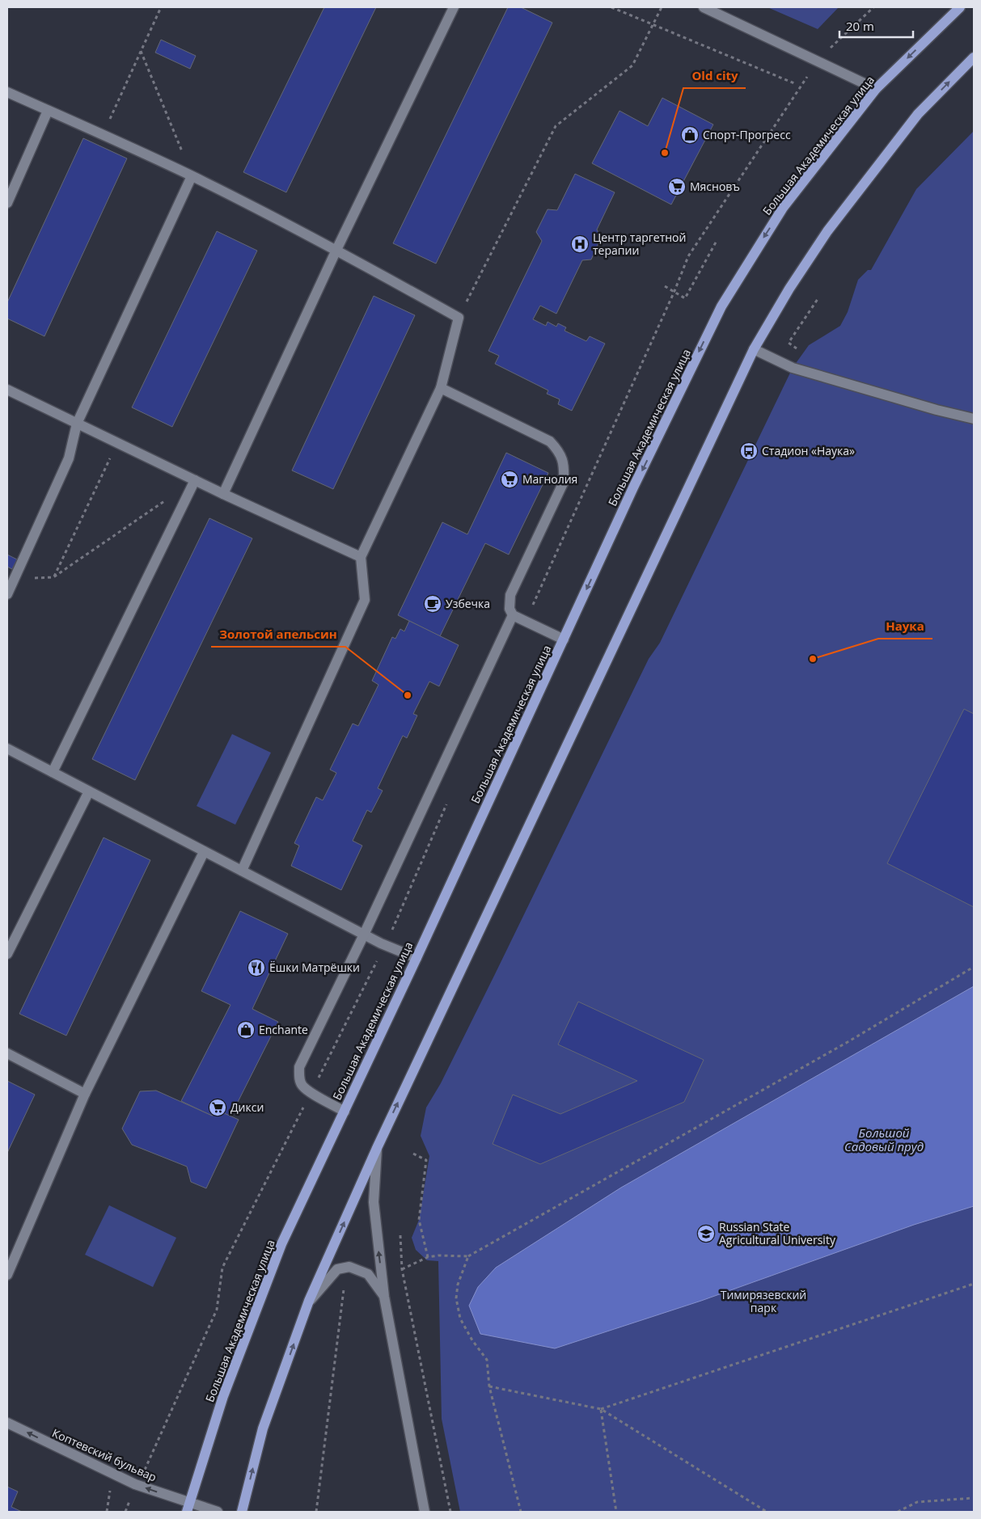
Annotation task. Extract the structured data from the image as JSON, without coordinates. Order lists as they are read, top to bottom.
{
  "streets": {
    "main road": ["Большая Академическая улица"],
    "street": ["Коптевский бульвар"]
  },
  "crossings": [
    ["Большая Академическая улица", "Коптевский бульвар"]
  ],
  "one_way": ["Коптевский бульвар"],
  "water": ["Большой Садовый пруд"],
  "parks": ["Тимирязевский парк"],
  "places": {
    "shop": ["Спорт-Прогресс", "Enchante"],
    "other": ["Old city", "Наука", "Золотой апельсин"],
    "supermarket": ["Мясновъ", "Магнолия", "Дикси"],
    "hospital": ["Центр таргетной терапии"],
    "bus stop": ["Стадион «Наука»"],
    "cafe": ["Узбечка"],
    "restaurant": ["Ёшки Матрёшки"],
    "school or university": ["Russian State Agricultural University"]
  },
  "scale_bar": "20 m"
}
